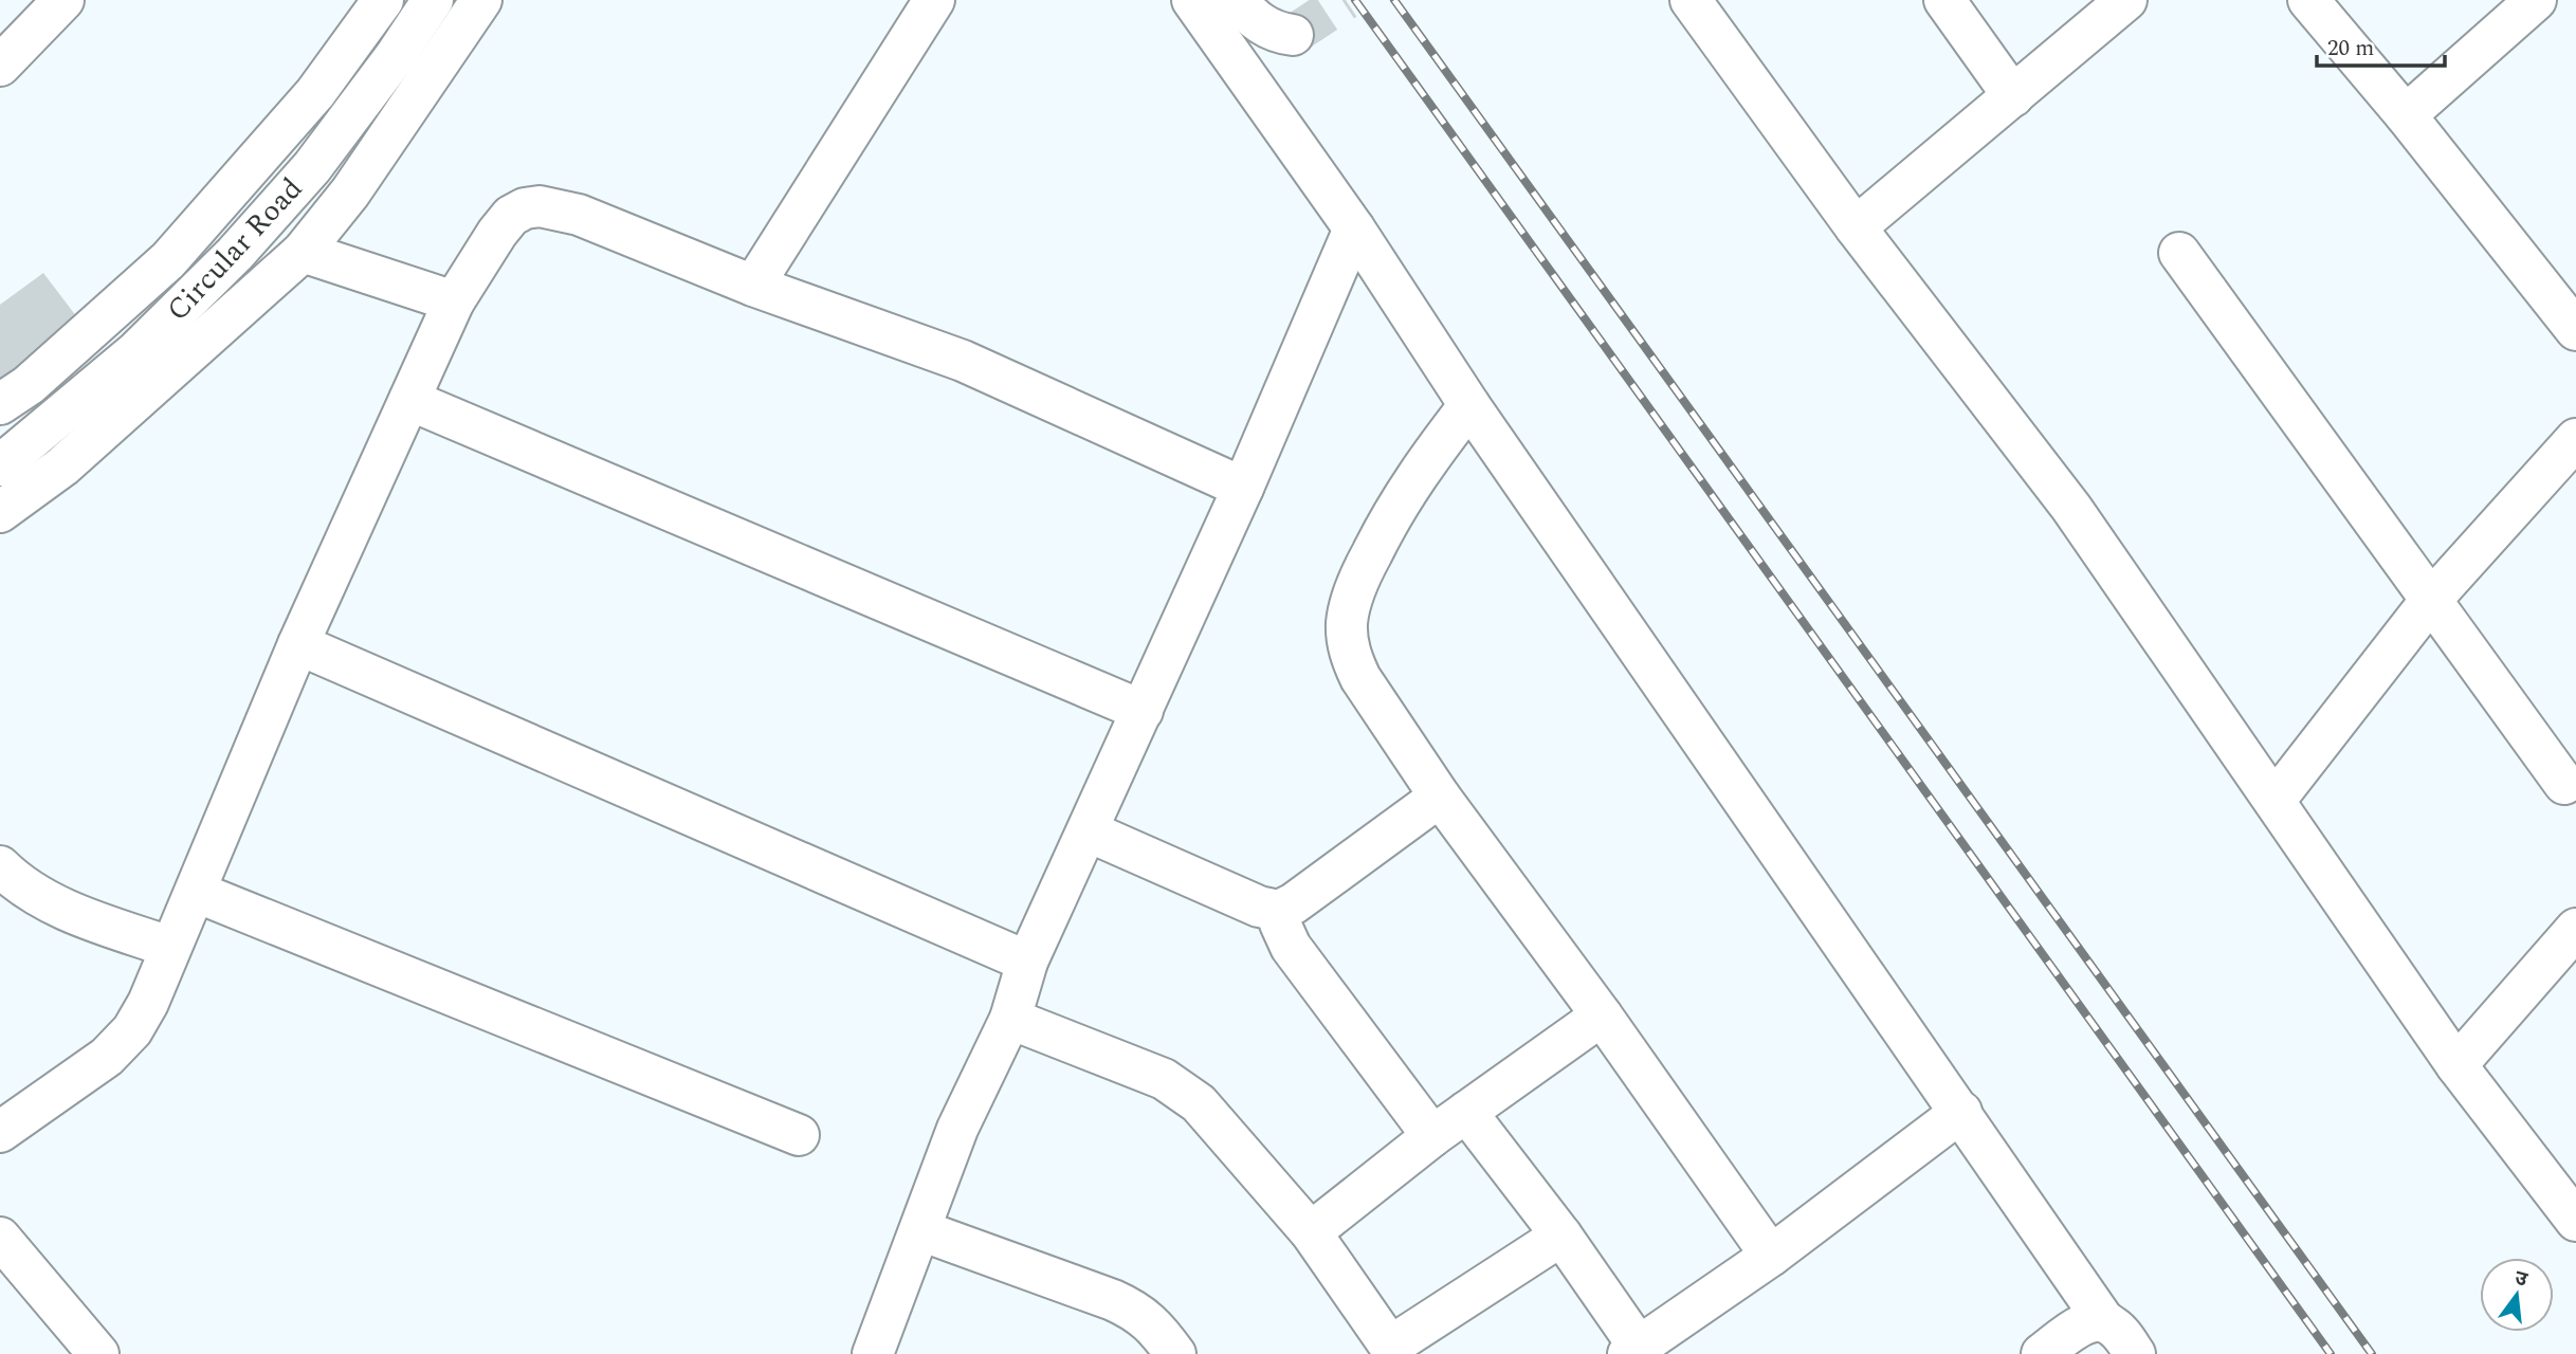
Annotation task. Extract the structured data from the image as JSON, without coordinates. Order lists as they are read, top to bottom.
{
  "streets": {
    "street": ["Circular Road"]
  },
  "scale_bar": "20 m",
  "north": "top"
}
